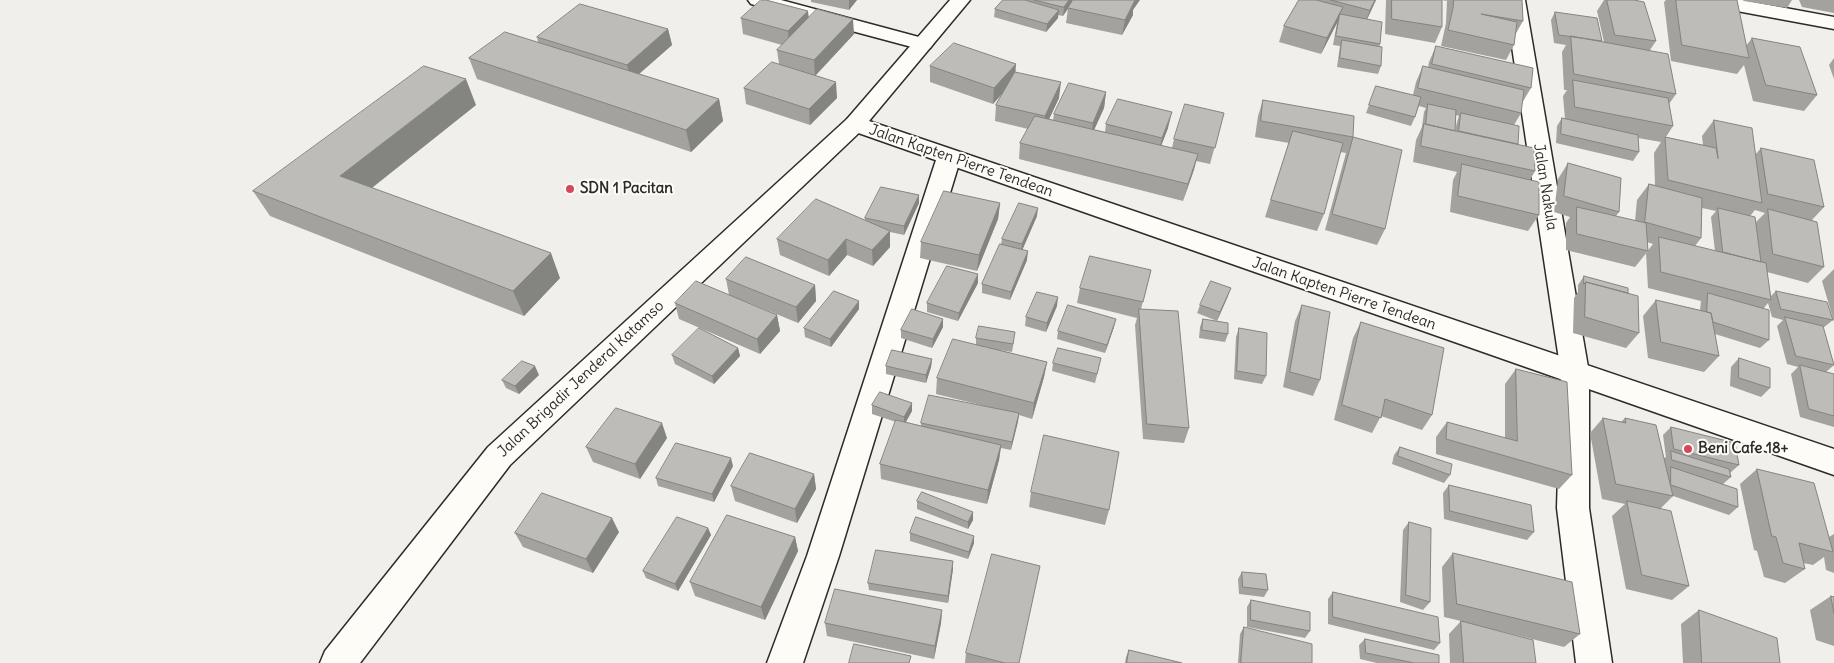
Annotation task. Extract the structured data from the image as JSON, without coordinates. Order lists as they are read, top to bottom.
{
  "streets": {
    "street": ["Jalan Kapten Pierre Tendean", "Jalan Nakula", "Jalan Brigadir Jenderal Katamso"]
  },
  "crossings": [
    ["Jalan Kapten Pierre Tendean", "Jalan Nakula"],
    ["Jalan Kapten Pierre Tendean", "Jalan Brigadir Jenderal Katamso"]
  ],
  "places": ["SDN 1 Pacitan", "Beni Cafe 18+"]
}
